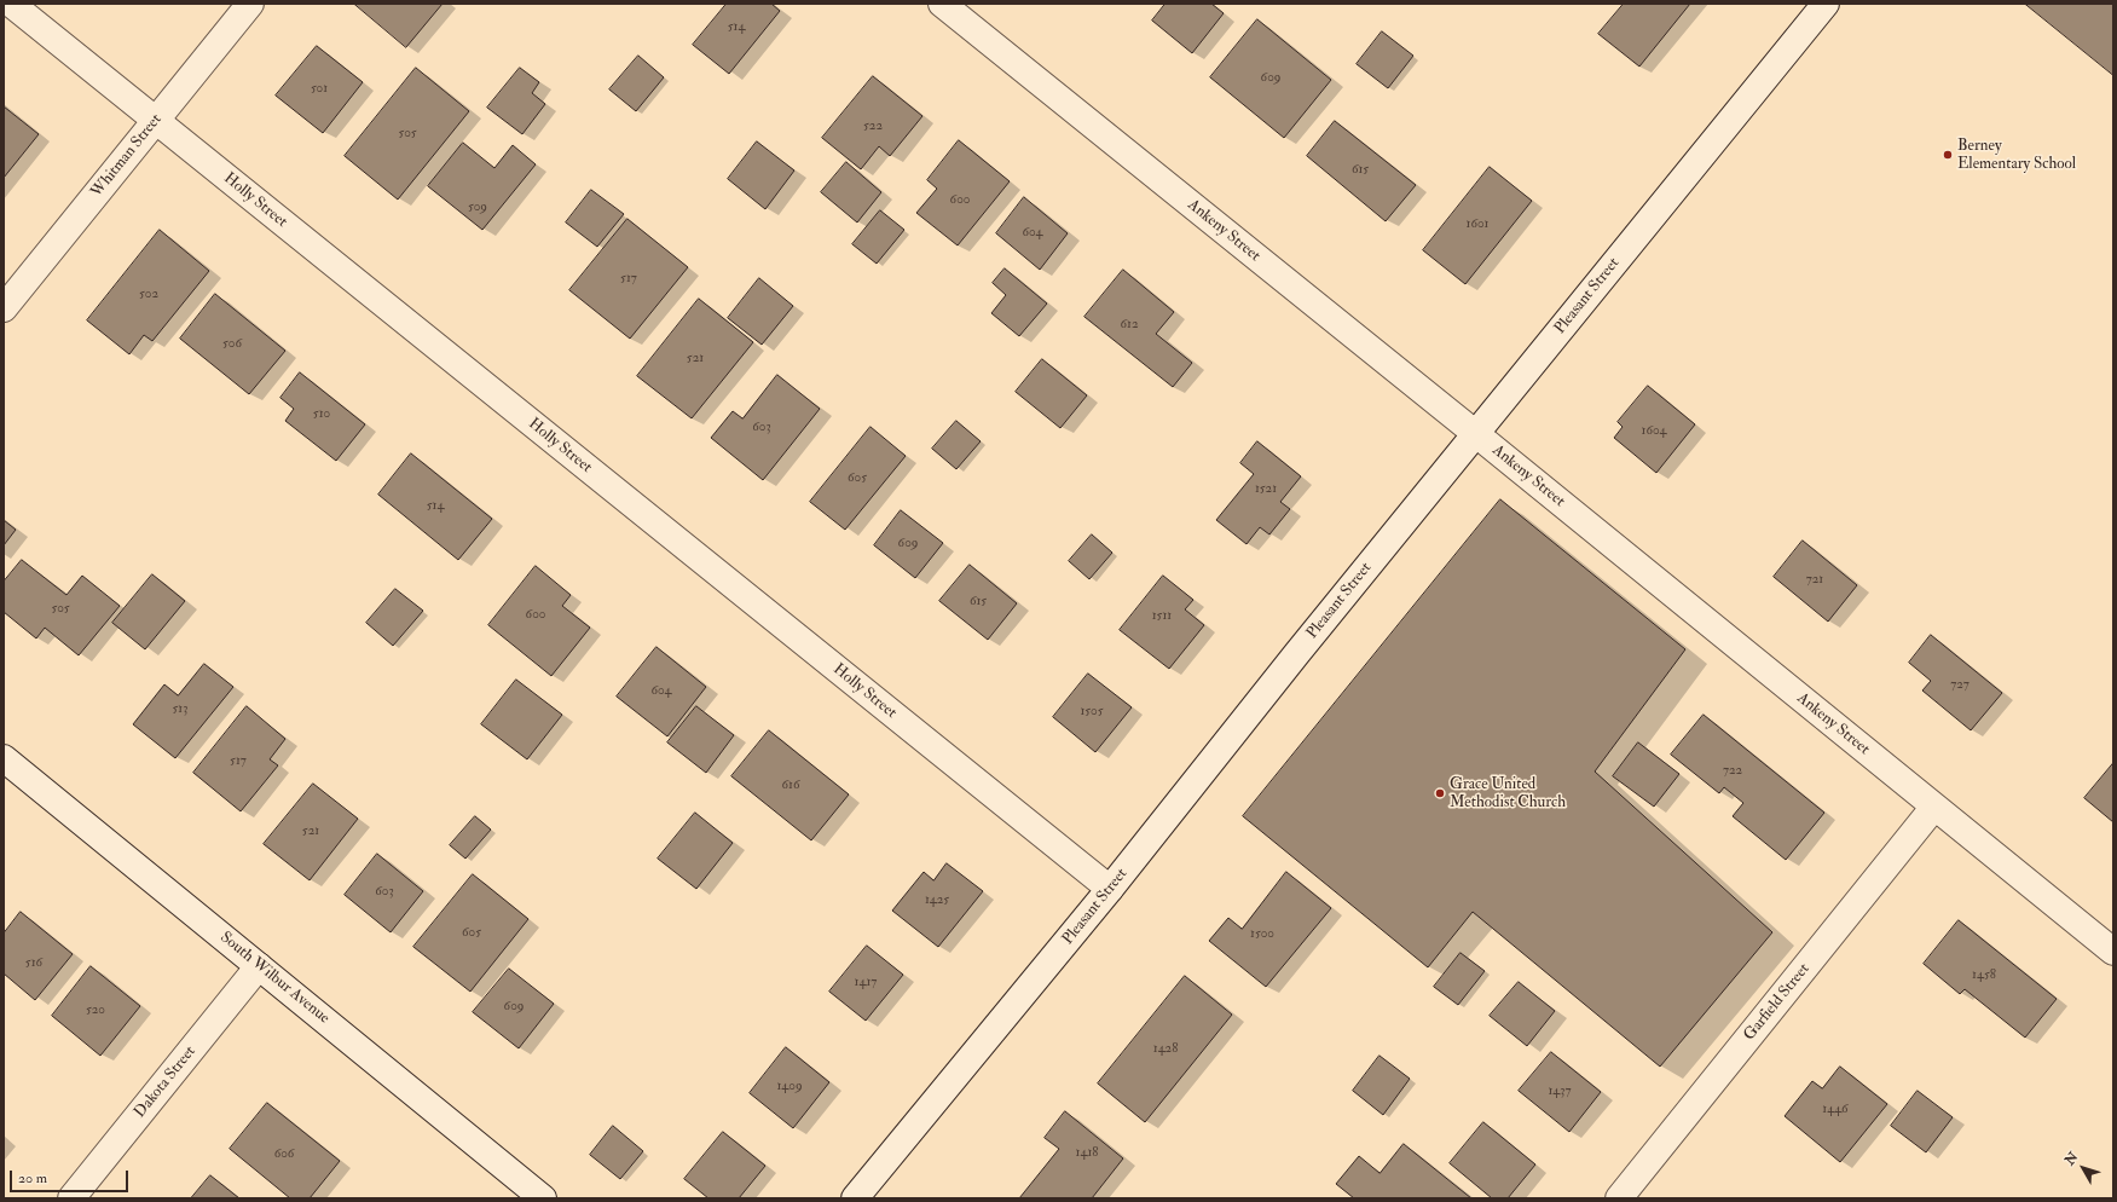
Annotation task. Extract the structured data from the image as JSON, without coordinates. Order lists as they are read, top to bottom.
{
  "streets": {
    "street": [
      "Whitman Street",
      "Holly Street",
      "Ankeny Street",
      "Pleasant Street",
      "South Wilbur Avenue",
      "Garfield Street",
      "Dakota Street"
    ]
  },
  "crossings": [
    ["Whitman Street", "Holly Street"],
    ["Holly Street", "Pleasant Street"],
    ["Ankeny Street", "Pleasant Street"],
    ["Ankeny Street", "Garfield Street"],
    ["South Wilbur Avenue", "Dakota Street"]
  ],
  "places": ["Berney Elementary School", "Grace United Methodist Church"],
  "house_numbers": [
    "514",
    "609",
    "501",
    "522",
    "505",
    "615",
    "600",
    "509",
    "1601",
    "604",
    "517",
    "502",
    "612",
    "506",
    "521",
    "510",
    "603",
    "1604",
    "605",
    "1521",
    "514",
    "609",
    "721",
    "615",
    "505",
    "600",
    "1511",
    "727",
    "604",
    "513",
    "1505",
    "517",
    "722",
    "616",
    "521",
    "603",
    "1425",
    "605",
    "1500",
    "516",
    "1458",
    "1417",
    "609",
    "520",
    "1428",
    "1409",
    "1437",
    "1446",
    "1418",
    "606"
  ],
  "scale_bar": "20 m",
  "north": "top left"
}
